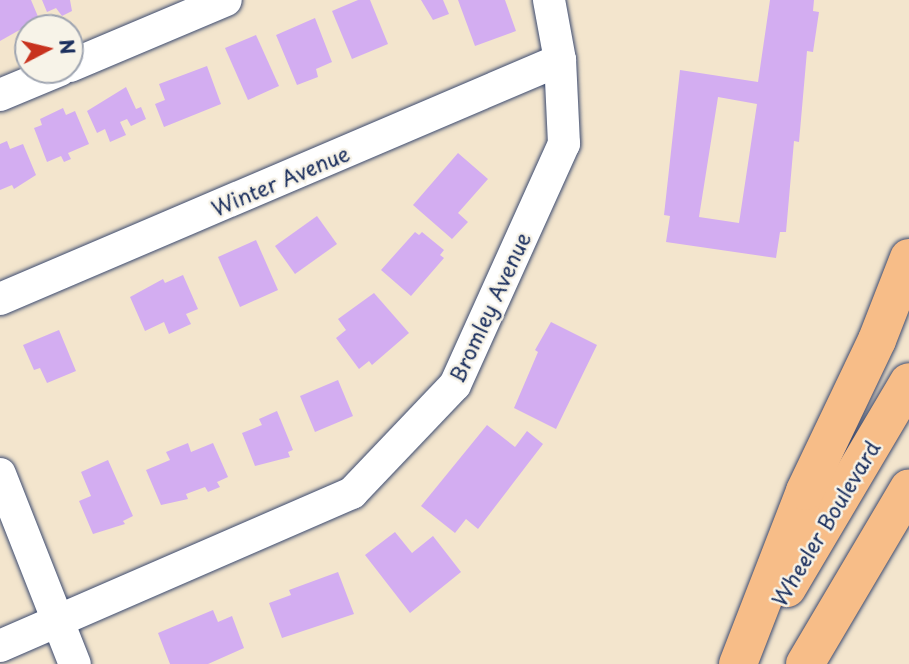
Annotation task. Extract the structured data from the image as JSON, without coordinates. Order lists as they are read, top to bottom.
{
  "streets": {
    "highway": ["Wheeler Boulevard"],
    "street": ["Winter Avenue", "Bromley Avenue"]
  },
  "crossings": [
    ["Winter Avenue", "Bromley Avenue"]
  ],
  "north": "right"
}
